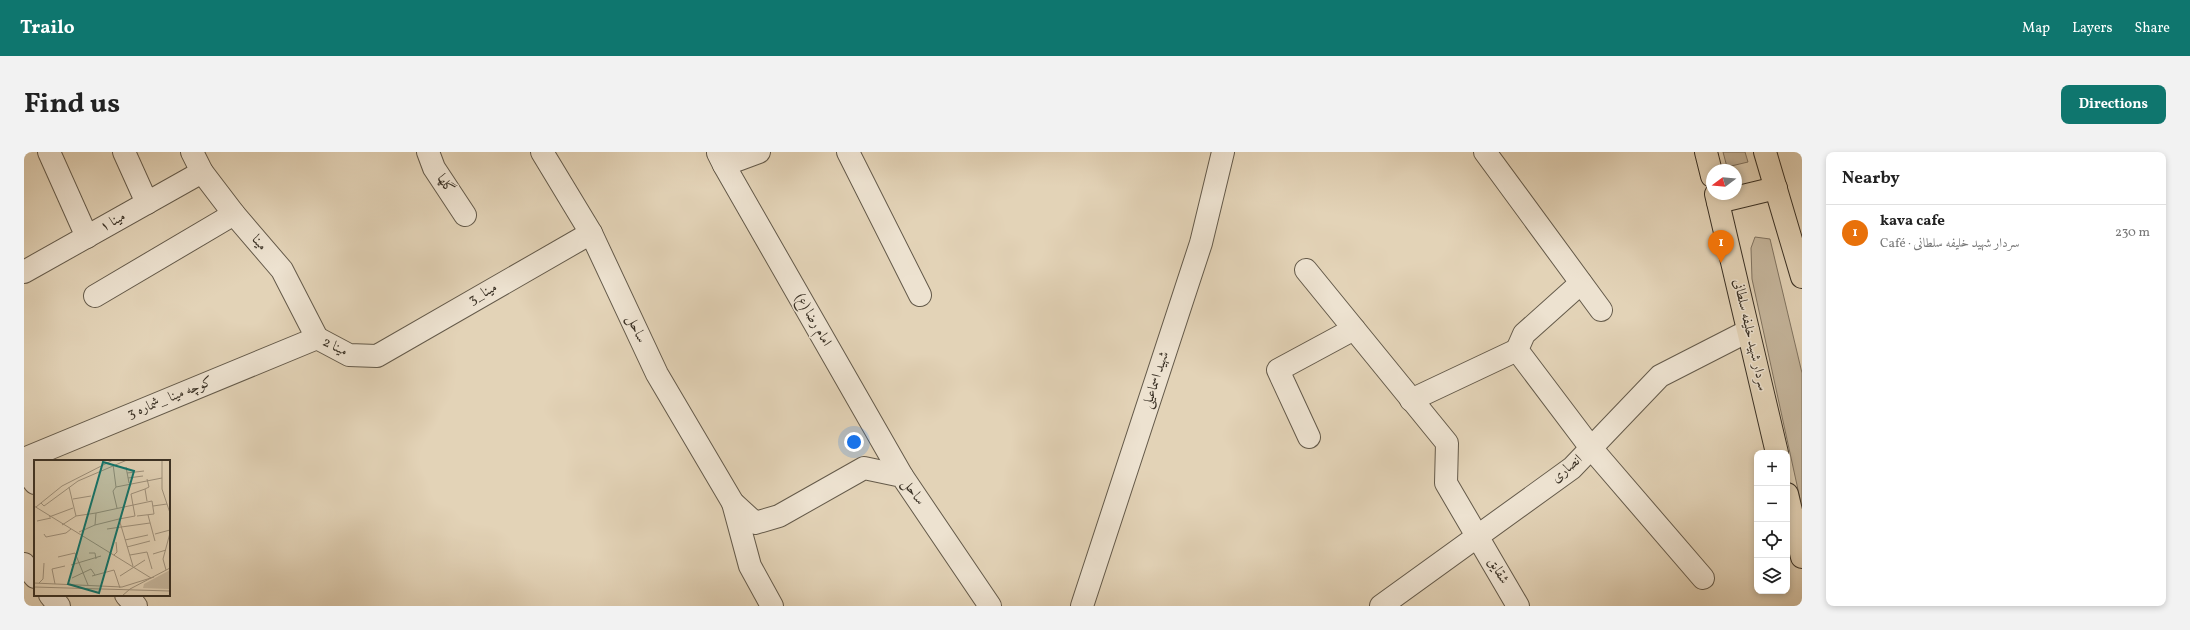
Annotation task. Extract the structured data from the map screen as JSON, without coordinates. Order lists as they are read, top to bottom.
{
  "streets": {
    "main road": ["سردار شهید خلیفه سلطانی"],
    "street": [
      "گلها",
      "مینا ۱",
      "مینا",
      "مینا_3",
      "امام رضا (ع)",
      "ساحل",
      "مینا 2",
      "شهید اسماعیلی",
      "کوچه مینا _شماره 3",
      "انصاری",
      "شقایق"
    ]
  },
  "crossings": [
    ["مینا ۱", "مینا"],
    ["مینا", "مینا 2"],
    ["مینا", "کوچه مینا _شماره 3"],
    ["مینا_3", "ساحل"],
    ["مینا_3", "مینا 2"],
    ["امام رضا (ع)", "ساحل"],
    ["سردار شهید خلیفه سلطانی", "انصاری"],
    ["مینا 2", "کوچه مینا _شماره 3"],
    ["انصاری", "شقایق"]
  ],
  "north": "left",
  "page": {
    "header": "Trailo",
    "nav": ["Map", "Layers", "Share"],
    "title": "Find us",
    "buttons": "Directions",
    "heading": "Nearby",
    "list": [
      {
        "mark": "1",
        "name": "kava cafe",
        "note": "Café · سردار شهید خلیفه سلطانی",
        "value": "230 m"
      }
    ],
    "pins": "1",
    "map_buttons": ["+", "−"]
  }
}
